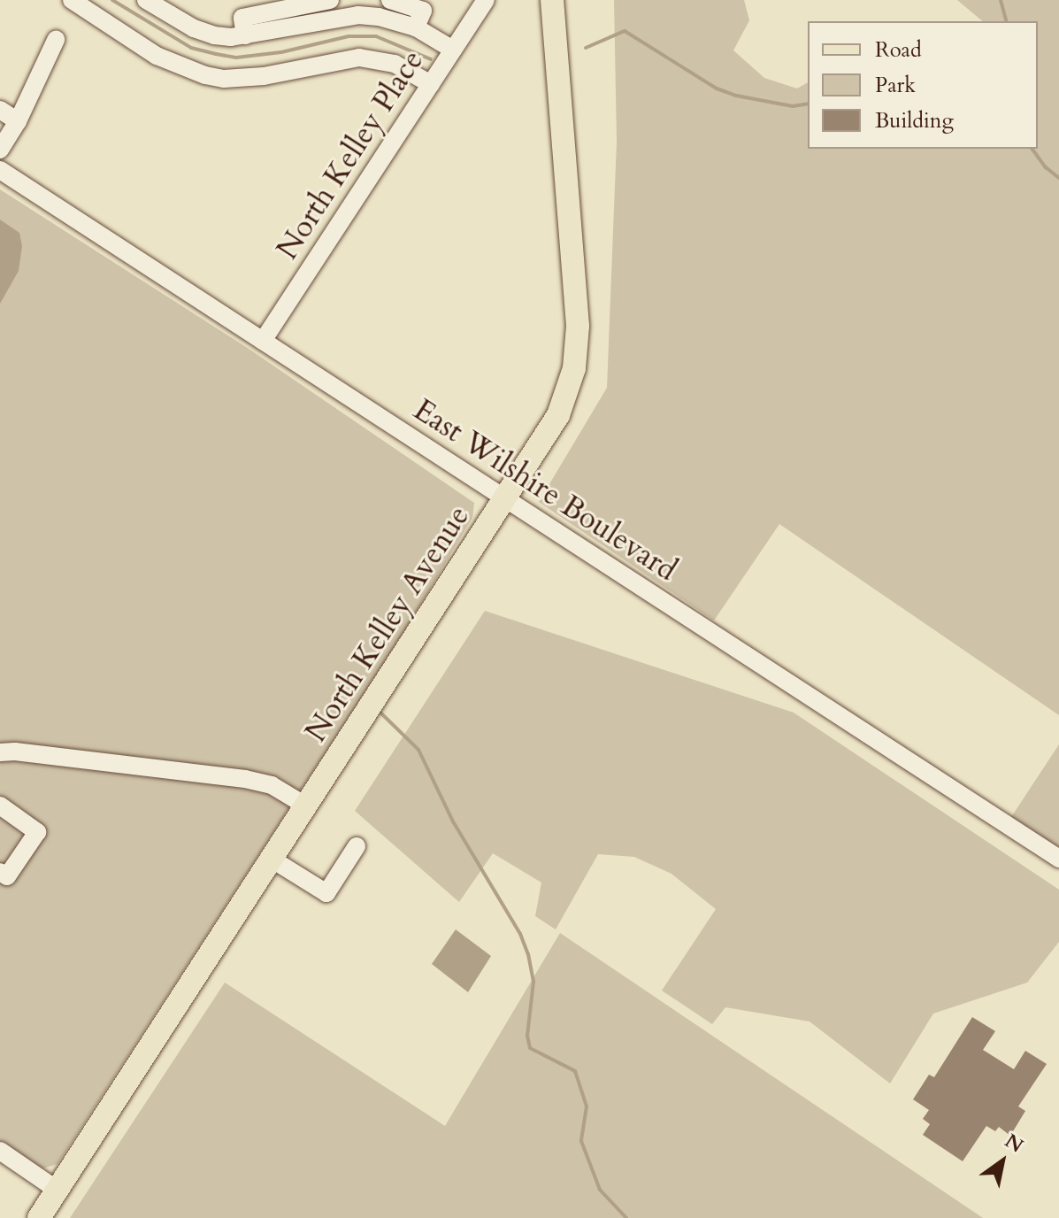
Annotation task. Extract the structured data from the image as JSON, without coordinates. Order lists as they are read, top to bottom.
{
  "streets": {
    "main road": ["North Kelley Avenue"],
    "street": ["North Kelley Place", "East Wilshire Boulevard"]
  },
  "crossings": [
    ["North Kelley Place", "East Wilshire Boulevard"],
    ["East Wilshire Boulevard", "North Kelley Avenue"]
  ],
  "legend": ["Road", "Park", "Building"],
  "north": "top right"
}
